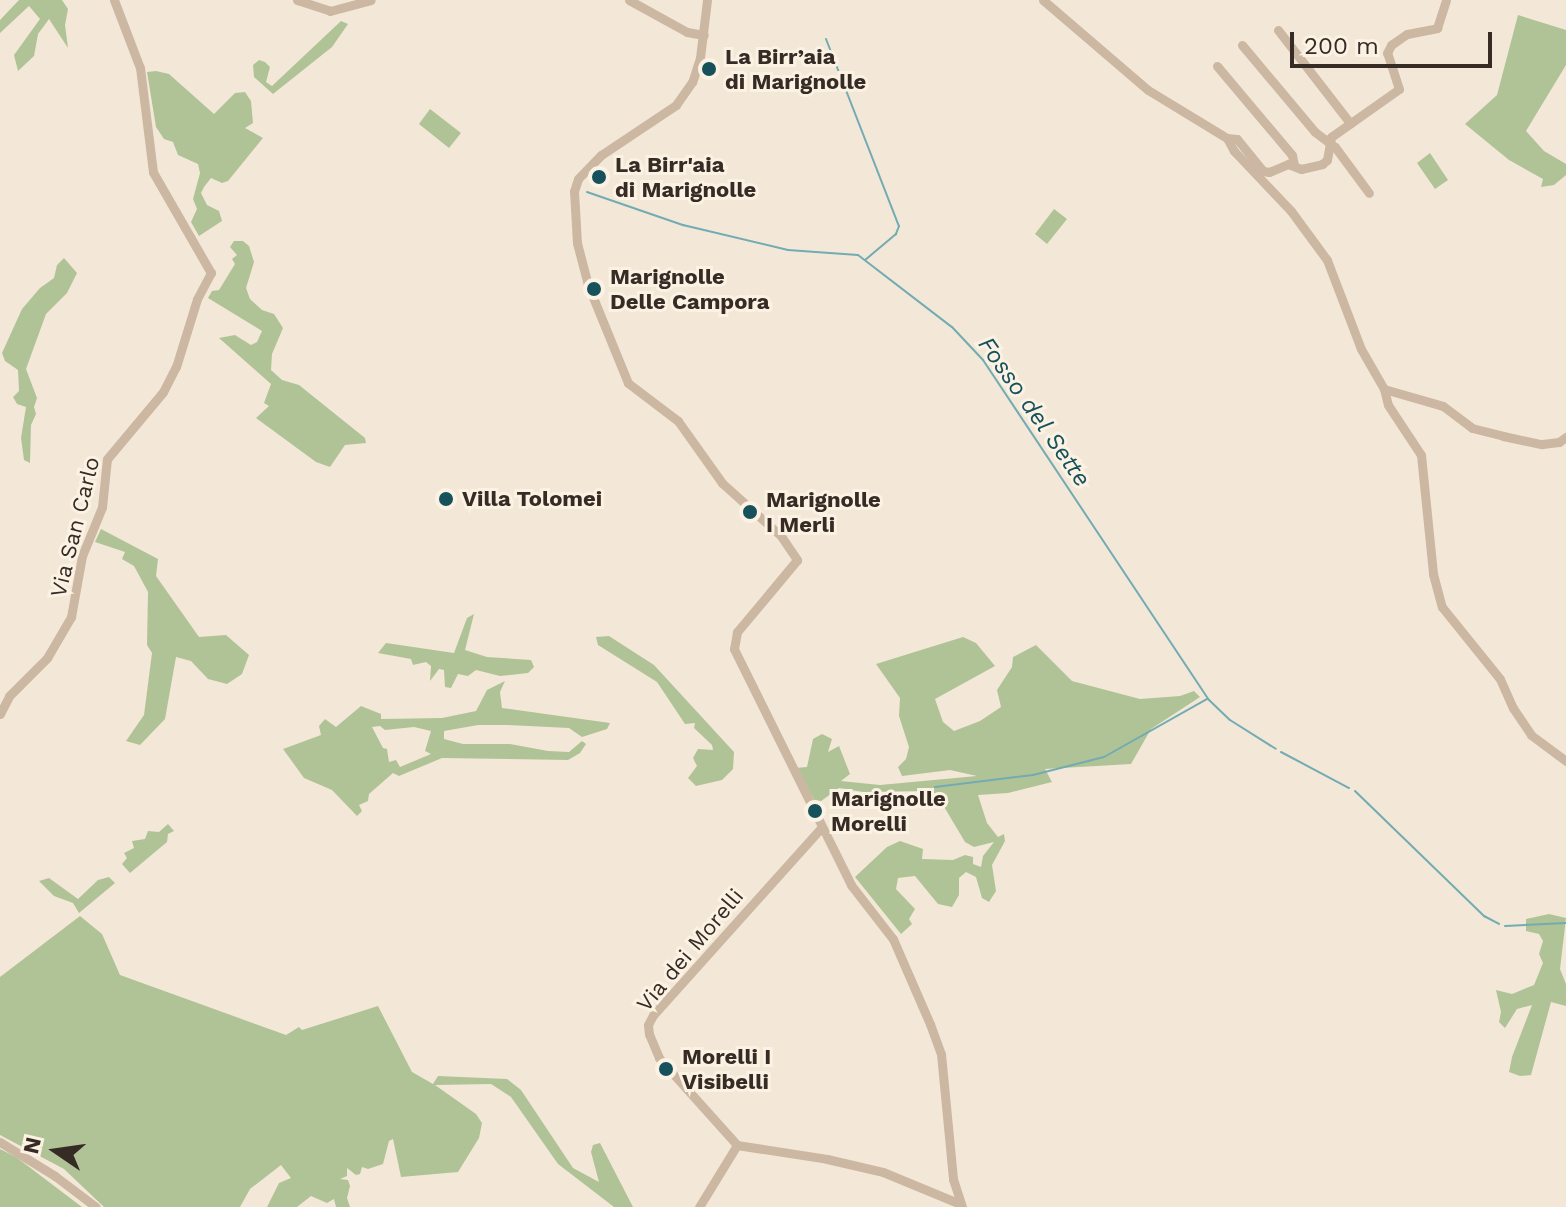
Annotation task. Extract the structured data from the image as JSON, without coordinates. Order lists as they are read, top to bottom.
{
  "streets": {
    "street": ["Via San Carlo", "Via dei Morelli"]
  },
  "water": ["Fosso del Sette"],
  "places": [
    "La Birr’aia di Marignolle",
    "La Birr'aia di Marignolle",
    "Marignolle Delle Campora",
    "Villa Tolomei",
    "Marignolle I Merli",
    "Marignolle Morelli",
    "Morelli I Visibelli"
  ],
  "scale_bar": "200 m",
  "north": "left"
}
